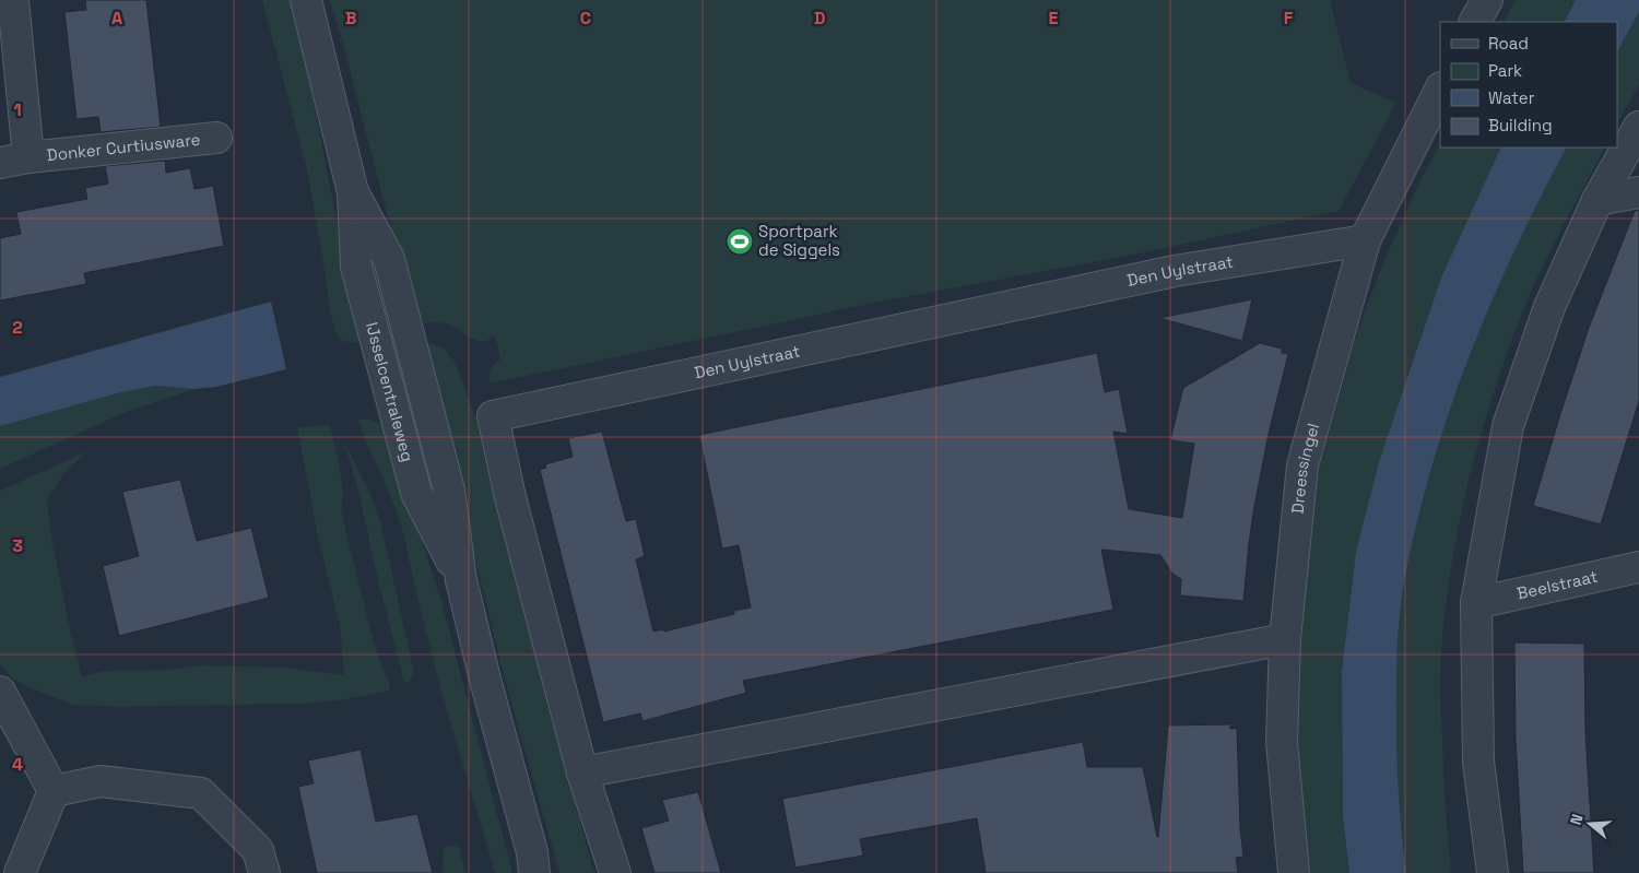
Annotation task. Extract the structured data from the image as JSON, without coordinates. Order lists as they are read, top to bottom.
{
  "streets": {
    "street": [
      "Donker Curtiusware",
      "Den Uylstraat",
      "IJsselcentraleweg",
      "Dreessingel",
      "Beelstraat"
    ]
  },
  "crossings": [
    ["Den Uylstraat", "Dreessingel"]
  ],
  "places": {
    "sports": ["Sportpark de Siggels"]
  },
  "legend": [
    "Road",
    "Park",
    "Water",
    "Building"
  ],
  "north": "left",
  "grid": {
    "columns": [
      "A",
      "B",
      "C",
      "D",
      "E",
      "F"
    ],
    "rows": [
      "1",
      "2",
      "3",
      "4"
    ]
  }
}
